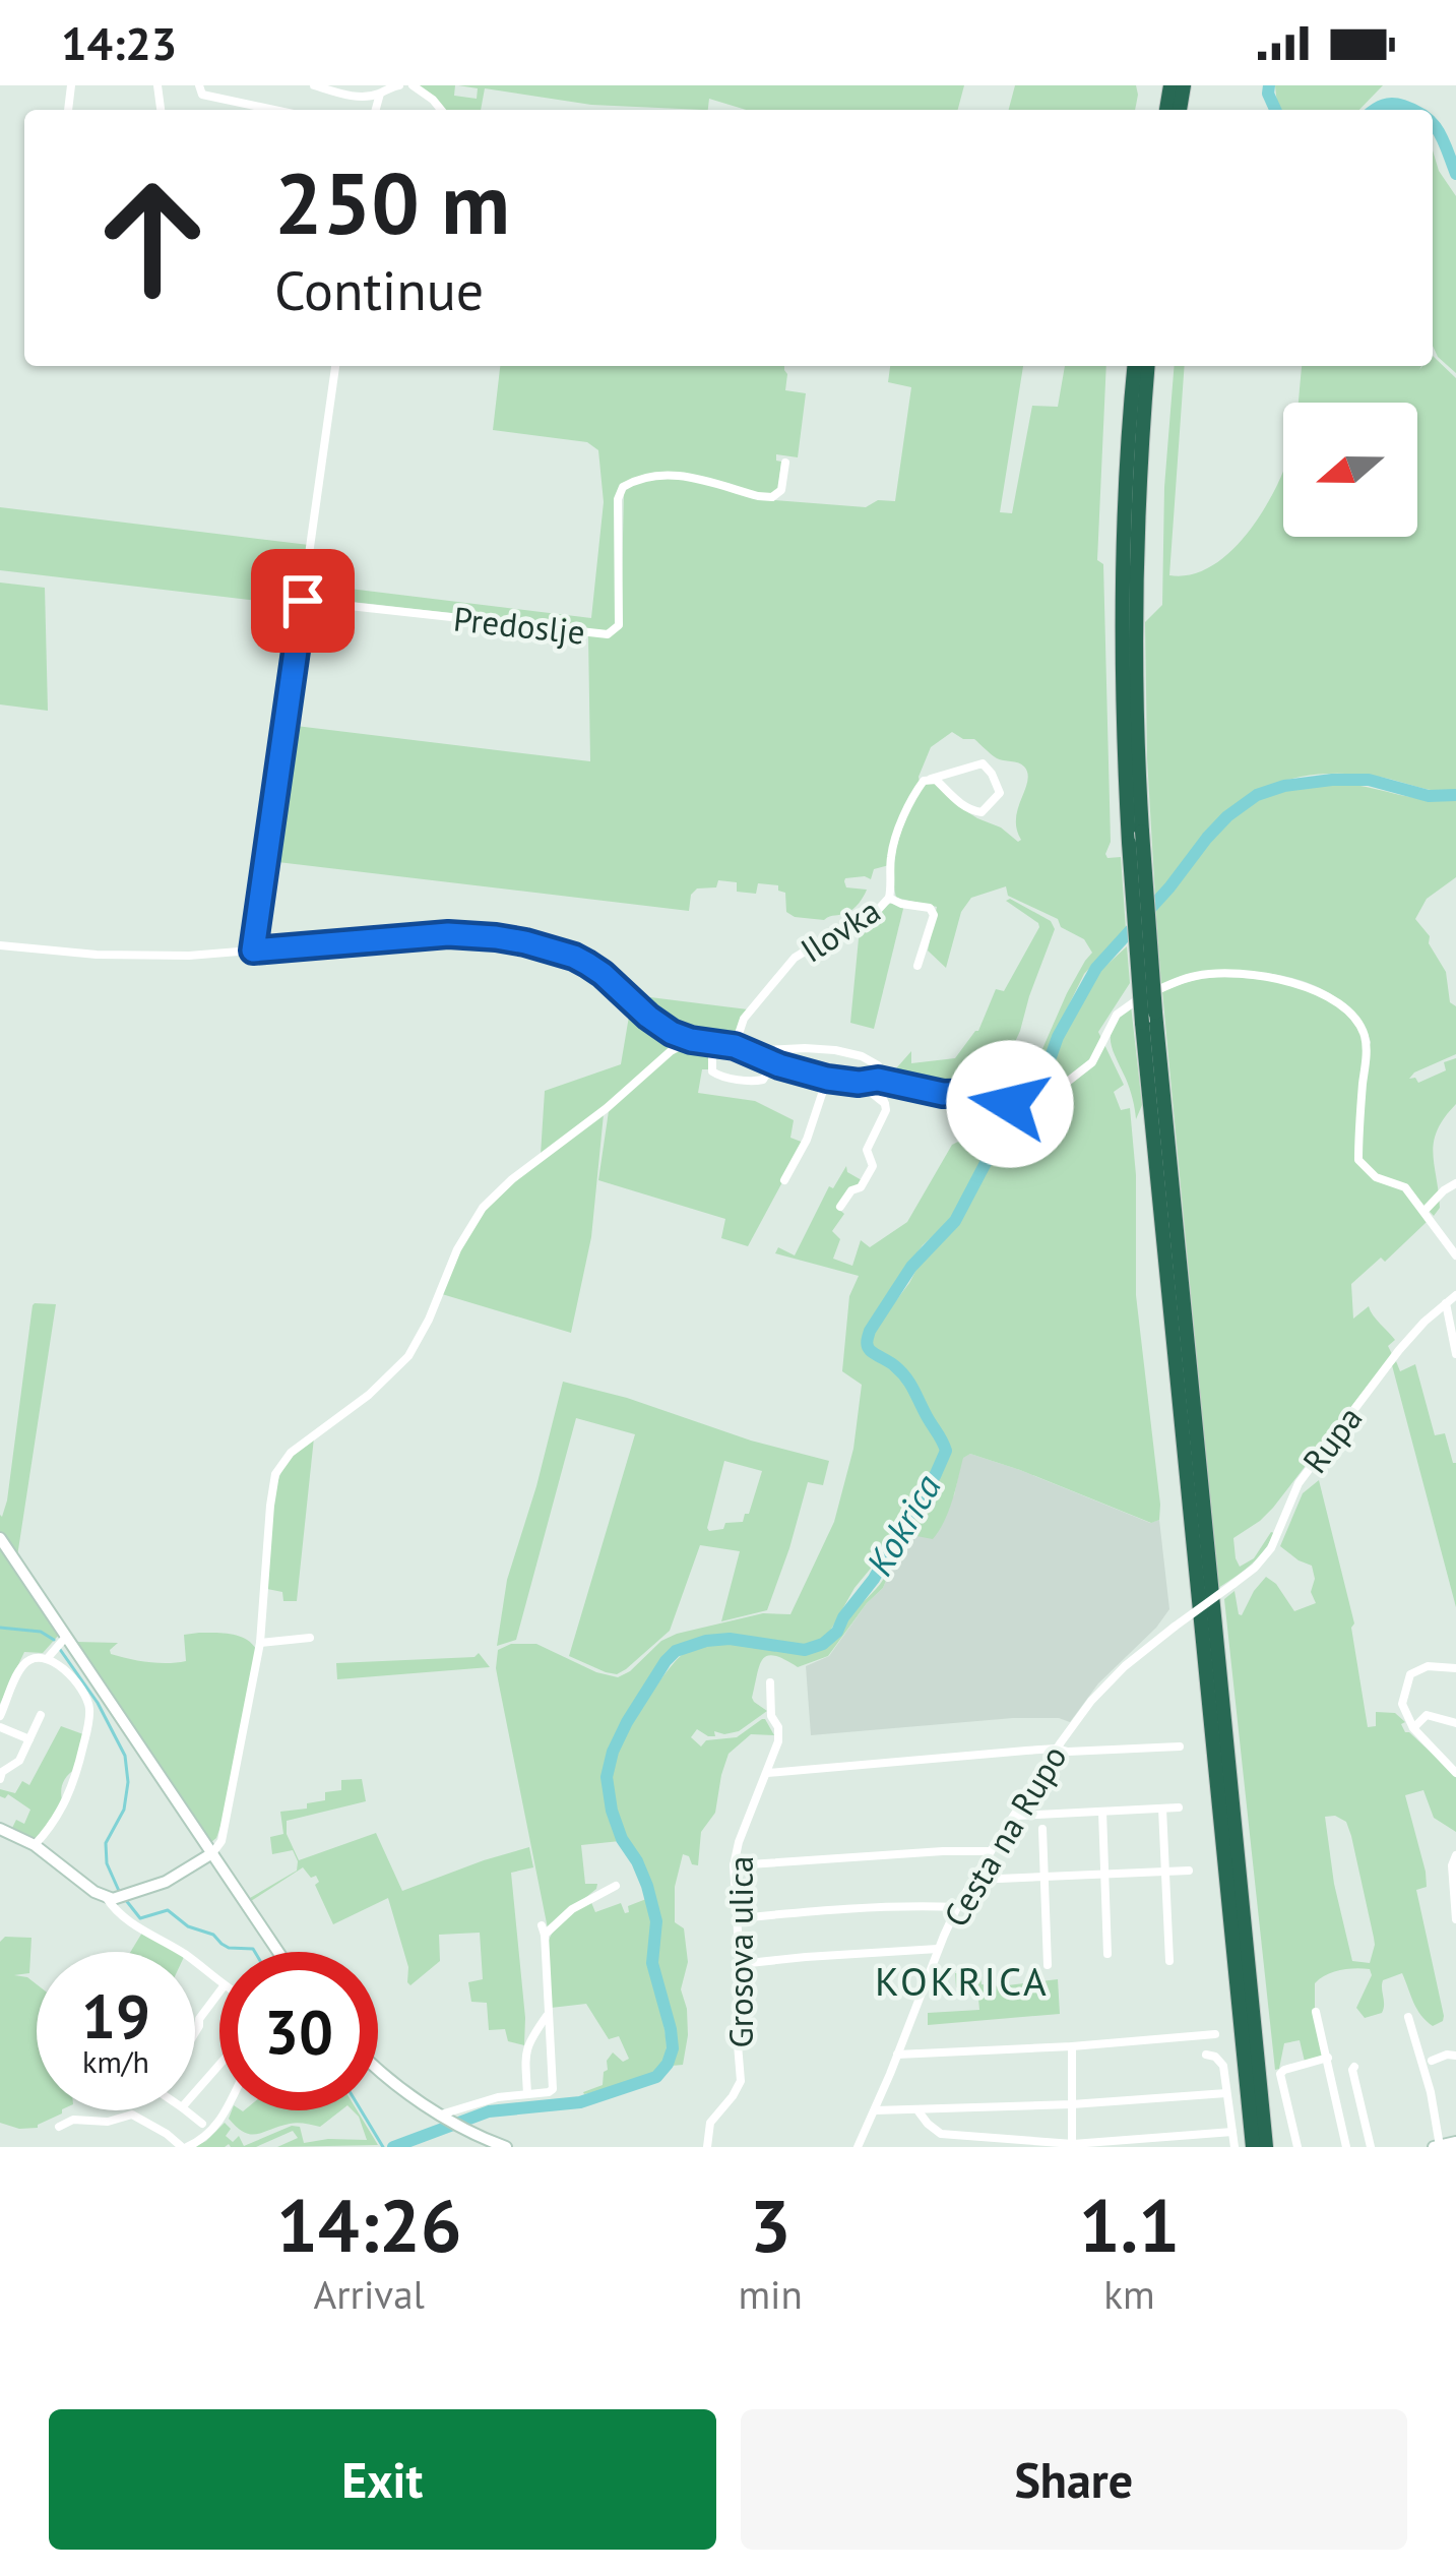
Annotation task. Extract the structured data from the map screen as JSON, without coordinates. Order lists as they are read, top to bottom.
{
  "streets": {
    "street": [
      "Predoslje",
      "Ilovka",
      "Rupa",
      "Cesta na Rupo",
      "Grosova ulica"
    ]
  },
  "crossings": [
    ["Rupa", "Cesta na Rupo"]
  ],
  "districts": ["KOKRICA"],
  "water": ["Kokrica"],
  "north": "left",
  "page": {
    "status": "14:23",
    "turn": ["250 m", "Continue"],
    "speed": "19 km/h",
    "limit": "30",
    "eta": [
      "14:26",
      "Arrival",
      "3",
      "min",
      "1.1",
      "km"
    ],
    "buttons": ["Exit", "Share"]
  }
}
